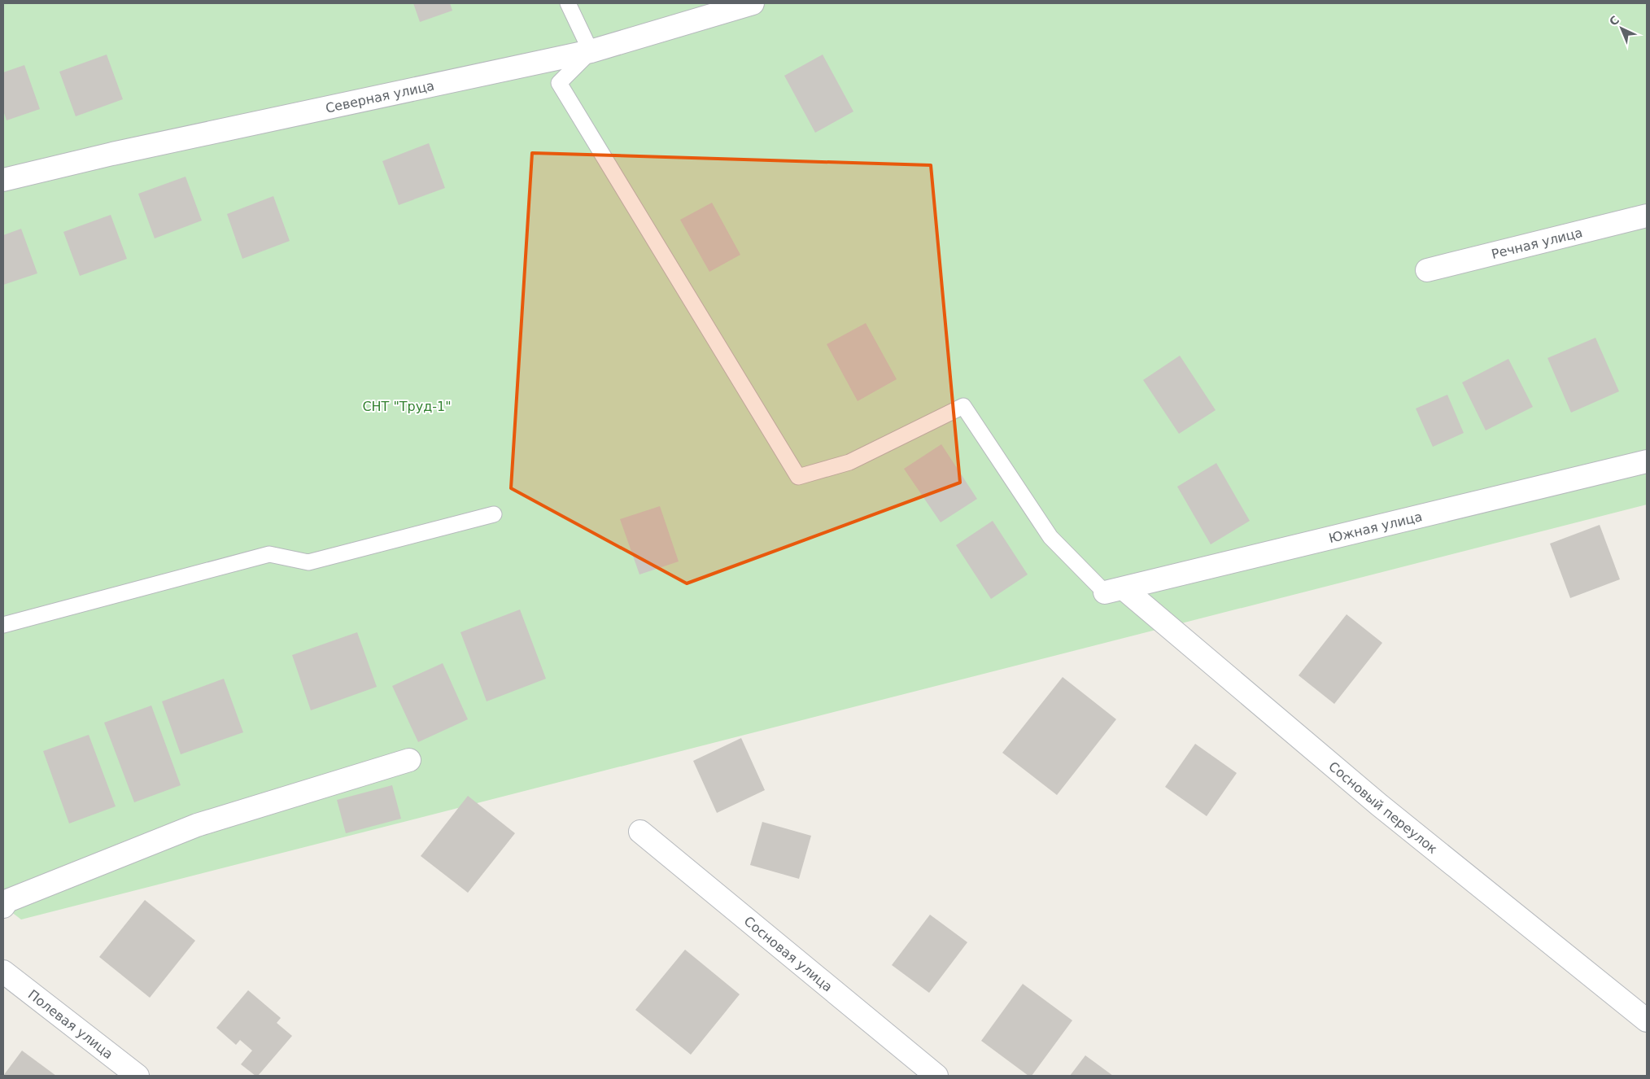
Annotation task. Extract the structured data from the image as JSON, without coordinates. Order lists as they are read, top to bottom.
{
  "streets": {
    "street": [
      "Северная улица",
      "Речная улица",
      "Южная улица",
      "Сосновый переулок",
      "Сосновая улица",
      "Полевая улица"
    ]
  },
  "crossings": [
    ["Южная улица", "Сосновый переулок"]
  ],
  "parks": ["СНТ \"Труд-1\""],
  "north": "top left"
}
